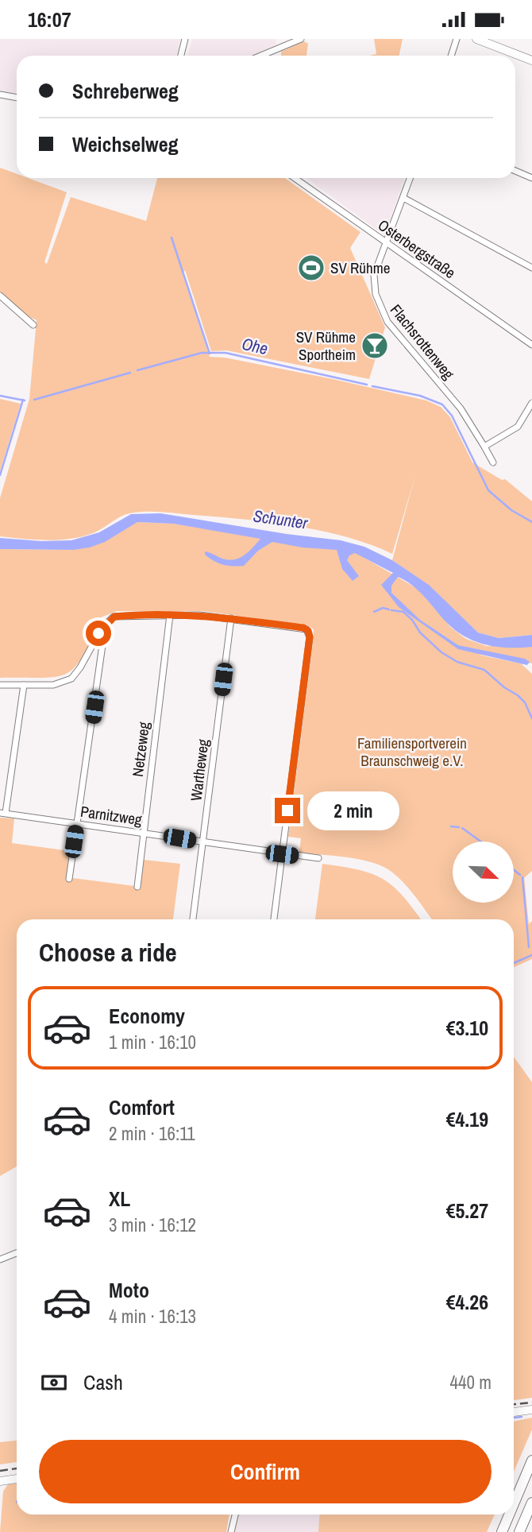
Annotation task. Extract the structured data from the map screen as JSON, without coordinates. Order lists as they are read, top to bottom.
{
  "streets": {
    "street": [
      "Osterbergstraße",
      "Flachsrottenweg",
      "Netzeweg",
      "Wartheweg",
      "Parnitzweg"
    ]
  },
  "crossings": [
    ["Osterbergstraße", "Flachsrottenweg"],
    ["Netzeweg", "Parnitzweg"],
    ["Wartheweg", "Parnitzweg"]
  ],
  "water": ["Ohe", "Schunter"],
  "parks": ["Familiensportverein Braunschweig e.V."],
  "places": {
    "sports": ["SV Rühme"],
    "bar": ["SV Rühme Sportheim"]
  },
  "north": "bottom right",
  "page": {
    "status": "16:07",
    "banner": ["Schreberweg", "Weichselweg"],
    "bubble": "2 min",
    "heading": "Choose a ride",
    "list": [
      {
        "name": "Economy",
        "note": "1 min · 16:10",
        "value": "€3.10"
      },
      {
        "name": "Comfort",
        "note": "2 min · 16:11",
        "value": "€4.19"
      },
      {
        "name": "XL",
        "note": "3 min · 16:12",
        "value": "€5.27"
      },
      {
        "name": "Moto",
        "note": "4 min · 16:13",
        "value": "€4.26"
      }
    ],
    "pay": ["Cash", "440 m"],
    "buttons": "Confirm"
  }
}
